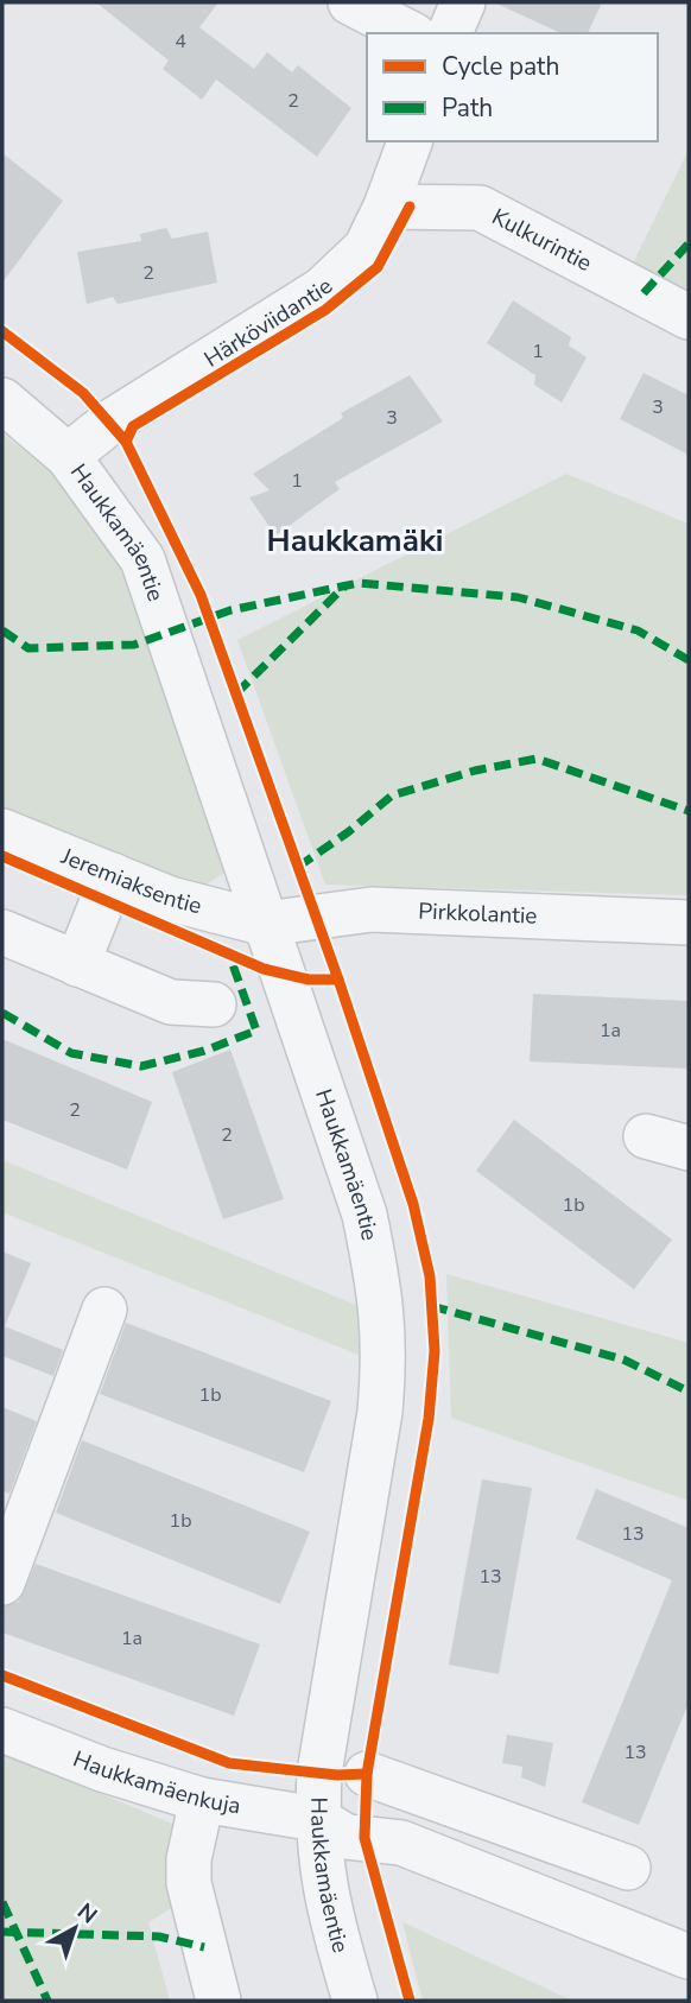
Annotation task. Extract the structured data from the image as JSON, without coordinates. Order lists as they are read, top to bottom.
{
  "streets": {
    "street": [
      "Kulkurintie",
      "Härköviidantie",
      "Haukkamäentie",
      "Jeremiaksentie",
      "Pirkkolantie",
      "Haukkamäenkuja"
    ]
  },
  "crossings": [
    ["Kulkurintie", "Härköviidantie"],
    ["Härköviidantie", "Haukkamäentie"],
    ["Haukkamäentie", "Jeremiaksentie"],
    ["Haukkamäentie", "Pirkkolantie"],
    ["Haukkamäentie", "Haukkamäenkuja"],
    ["Jeremiaksentie", "Pirkkolantie"]
  ],
  "districts": ["Haukkamäki"],
  "house_numbers": [
    "4",
    "2",
    "2",
    "1",
    "3",
    "3",
    "1",
    "1a",
    "2",
    "2",
    "1b",
    "1b",
    "1b",
    "13",
    "13",
    "1a",
    "13"
  ],
  "legend": ["Cycle path", "Path"],
  "north": "top right"
}
